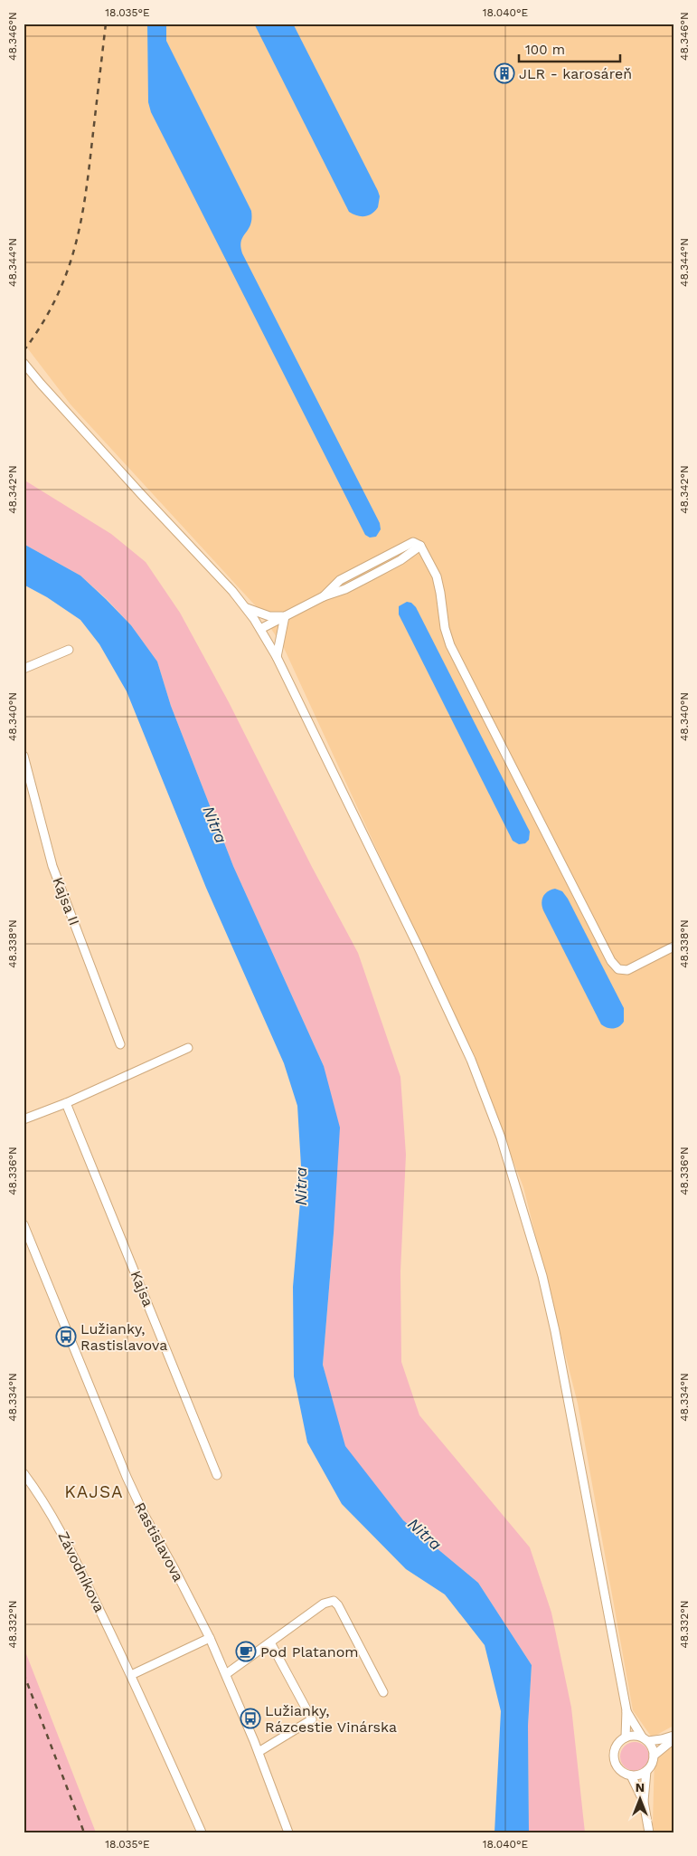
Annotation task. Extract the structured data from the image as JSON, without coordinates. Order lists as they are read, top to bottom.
{
  "streets": {
    "street": [
      "Kajsa II",
      "Kajsa",
      "Rastislavova",
      "Závodníkova"
    ]
  },
  "districts": ["KAJSA"],
  "water": ["Nitra"],
  "places": {
    "building": ["JLR - karosáreň"],
    "bus stop": ["Lužianky, Rastislavova", "Lužianky, Rázcestie Vinárska"],
    "cafe": ["Pod Platanom"]
  },
  "scale_bar": "100 m",
  "north": "top",
  "coordinates": [
    "18.035°E",
    "18.040°E",
    "48.346°N",
    "48.344°N",
    "48.342°N",
    "48.340°N",
    "48.338°N",
    "48.336°N",
    "48.334°N",
    "48.332°N"
  ]
}
